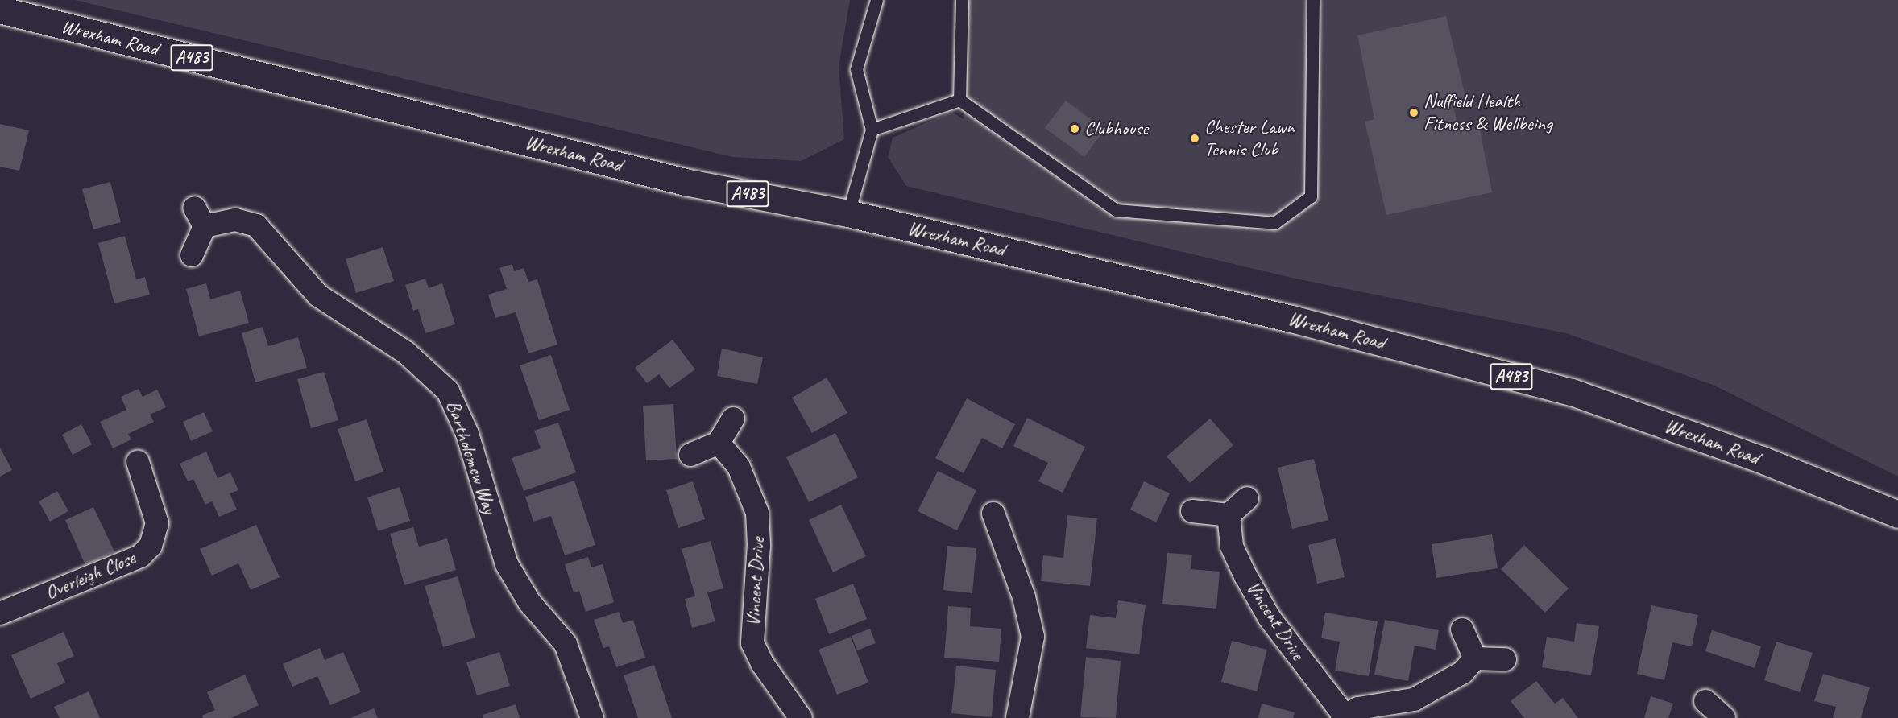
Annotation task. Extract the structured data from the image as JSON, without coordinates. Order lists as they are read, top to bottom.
{
  "streets": {
    "highway": ["Wrexham Road", "A483"],
    "street": ["Bartholomew Way", "Overleigh Close", "Vincent Drive"]
  },
  "places": ["Nuffield Health Fitness & Wellbeing", "Clubhouse", "Chester Lawn Tennis Club"]
}
